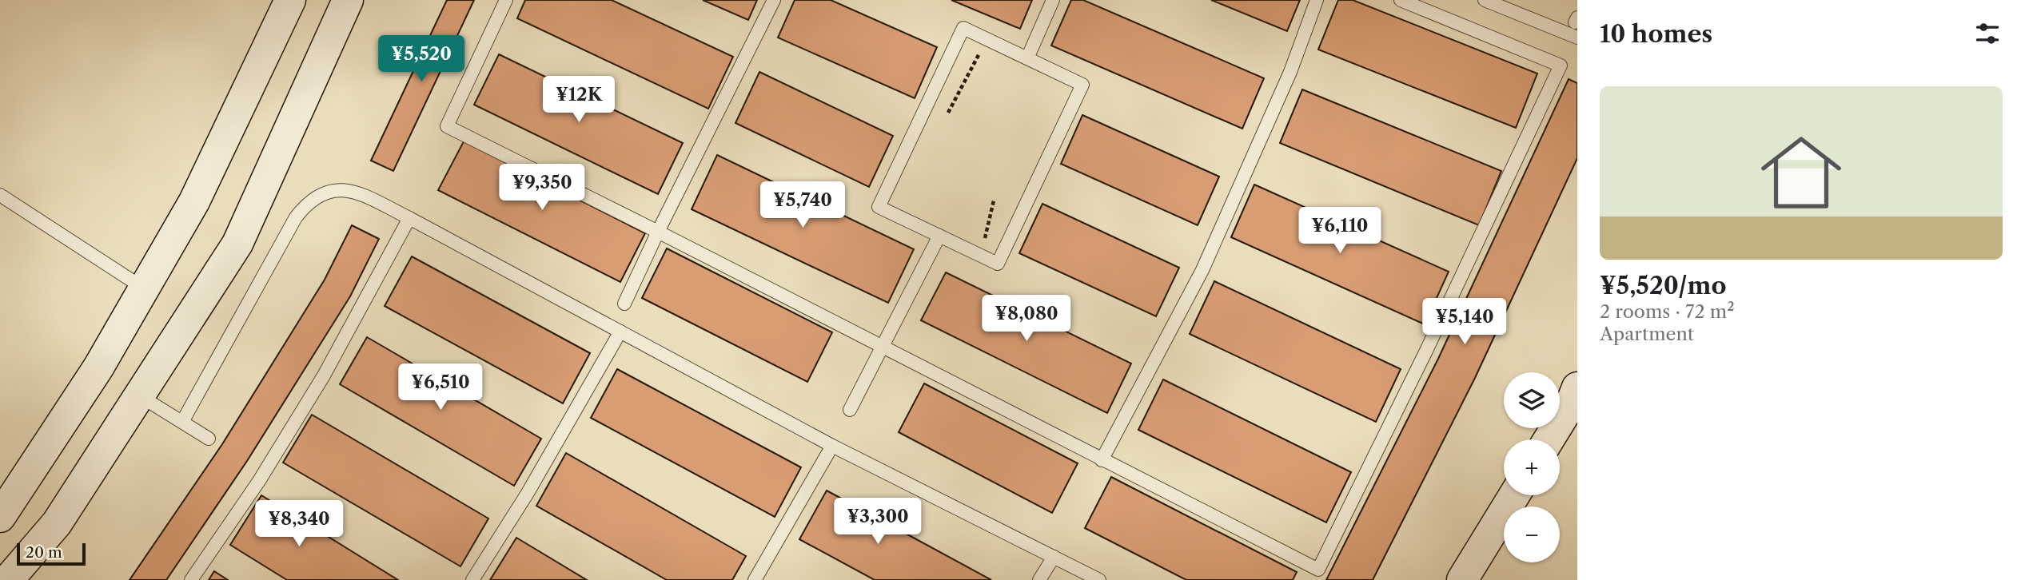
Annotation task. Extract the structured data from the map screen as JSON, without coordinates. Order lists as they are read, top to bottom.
{
  "scale_bar": "20 m",
  "page": {
    "heading": "10 homes",
    "price": [
      "¥5,520",
      "¥12K",
      "¥9,350",
      "¥5,740",
      "¥6,110",
      "¥8,080",
      "¥5,140",
      "¥6,510",
      "¥3,300",
      "¥8,340"
    ],
    "list": [
      {
        "name": "¥5,520/mo",
        "note": "2 rooms · 72 m² · Apartment"
      }
    ],
    "map_buttons": ["+", "−"],
    "scale": "20 m"
  }
}
